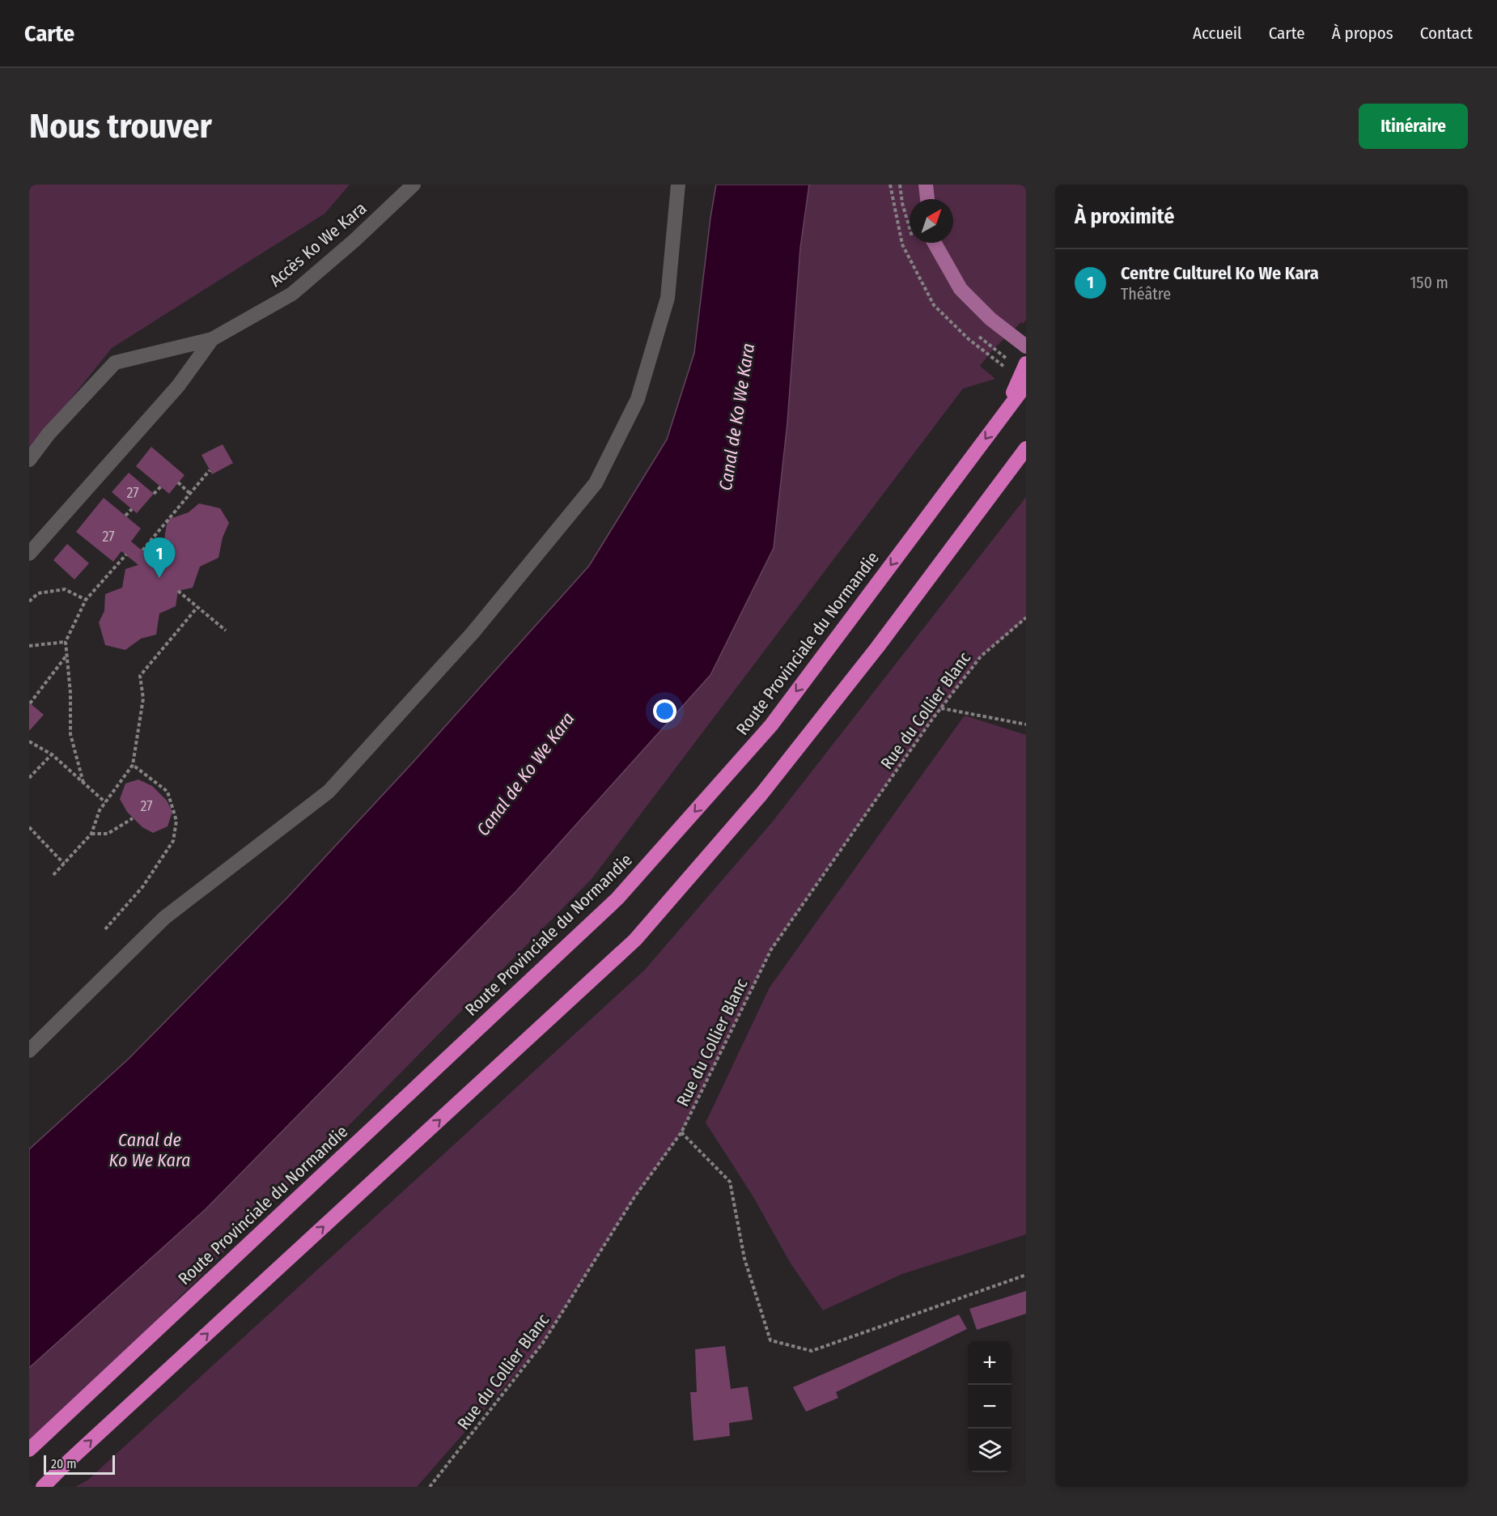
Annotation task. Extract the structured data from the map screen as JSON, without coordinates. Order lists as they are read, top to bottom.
{
  "streets": {
    "highway": ["Route Provinciale du Normandie"],
    "lane": ["Accès Ko We Kara"],
    "path": ["Rue du Collier Blanc"]
  },
  "water": ["Canal de Ko We Kara"],
  "house_numbers": ["27", "27", "27"],
  "scale_bar": "20 m",
  "north": "top right",
  "page": {
    "header": "Carte",
    "nav": [
      "Accueil",
      "Carte",
      "À propos",
      "Contact"
    ],
    "buttons": "Itinéraire",
    "title": "Nous trouver",
    "heading": "À proximité",
    "list": [
      {
        "mark": "1",
        "name": "Centre Culturel Ko We Kara",
        "note": "Théâtre",
        "value": "150 m"
      }
    ],
    "pins": "1",
    "map_buttons": ["+", "−"],
    "scale": "20 m"
  }
}
